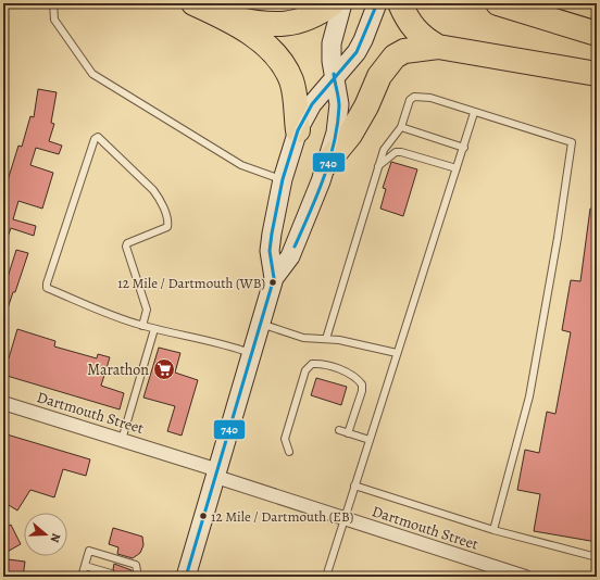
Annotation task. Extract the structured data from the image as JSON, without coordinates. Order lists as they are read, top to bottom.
{
  "streets": {
    "street": ["Dartmouth Street"]
  },
  "places": {
    "other": ["12 Mile / Dartmouth (WB)", "12 Mile / Dartmouth (EB)"],
    "supermarket": ["Marathon"]
  },
  "lines": ["transit line 740"],
  "north": "right"
}
